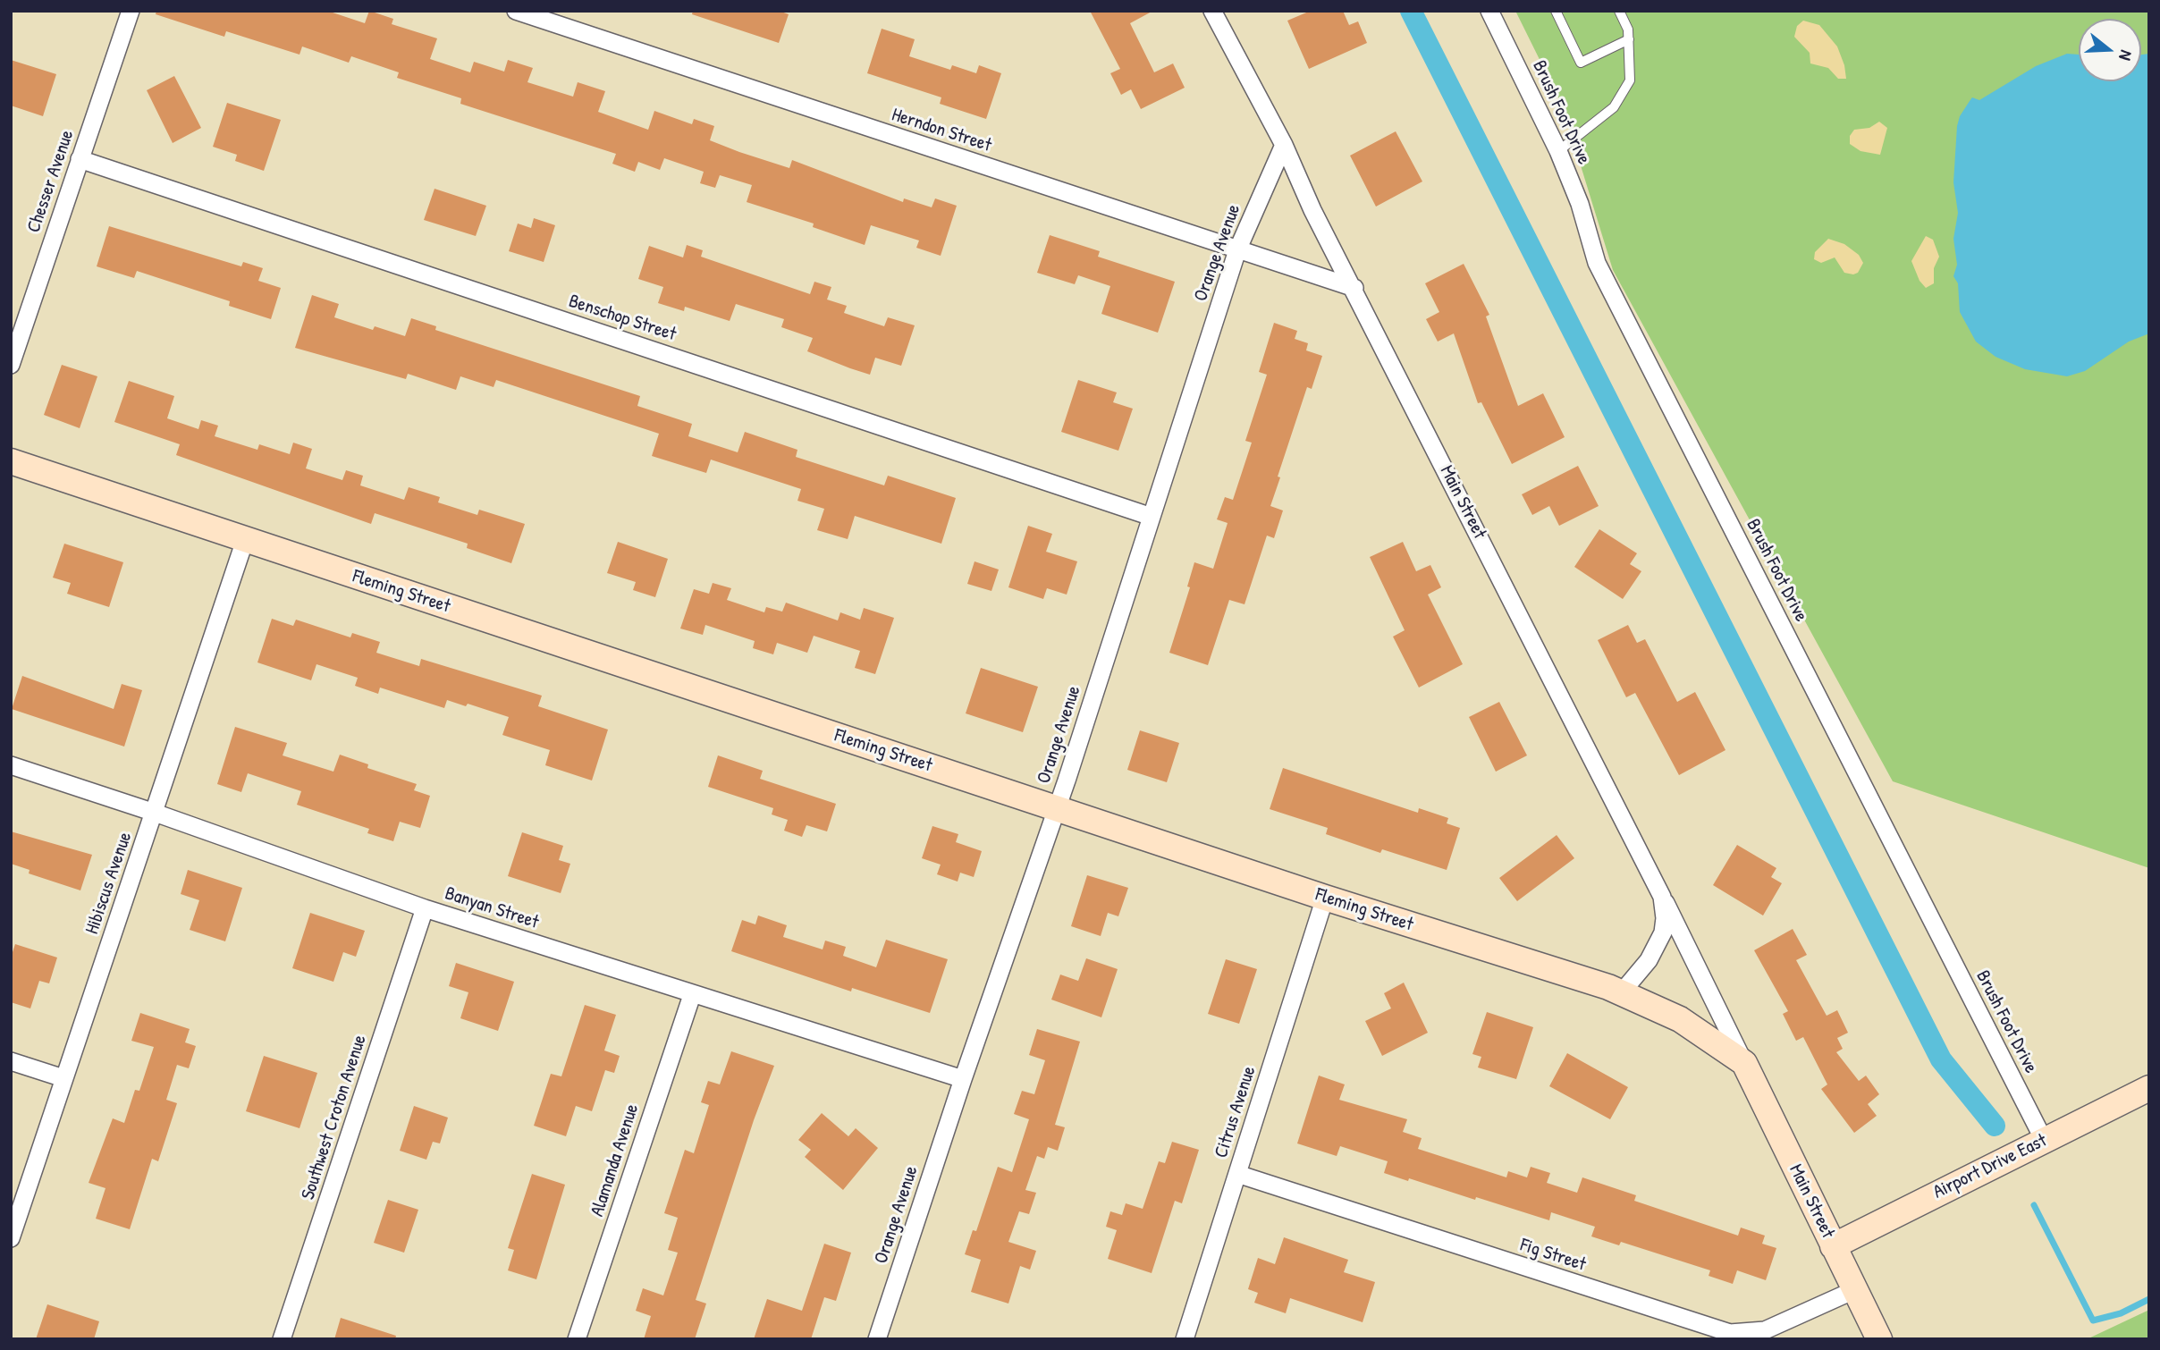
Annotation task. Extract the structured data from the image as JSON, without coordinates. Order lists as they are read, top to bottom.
{
  "streets": {
    "street": [
      "Brush Foot Drive",
      "Herndon Street",
      "Chesser Avenue",
      "Orange Avenue",
      "Benschop Street",
      "Main Street",
      "Fleming Street",
      "Hibiscus Avenue",
      "Banyan Street",
      "Citrus Avenue",
      "Southwest Croton Avenue",
      "Alamanda Avenue",
      "Airport Drive East",
      "Fig Street"
    ]
  },
  "crossings": [
    ["Brush Foot Drive", "Airport Drive East"],
    ["Herndon Street", "Orange Avenue"],
    ["Herndon Street", "Main Street"],
    ["Chesser Avenue", "Benschop Street"],
    ["Orange Avenue", "Benschop Street"],
    ["Orange Avenue", "Main Street"],
    ["Orange Avenue", "Fleming Street"],
    ["Orange Avenue", "Banyan Street"],
    ["Main Street", "Fleming Street"],
    ["Main Street", "Airport Drive East"],
    ["Main Street", "Fig Street"],
    ["Fleming Street", "Hibiscus Avenue"],
    ["Fleming Street", "Citrus Avenue"],
    ["Hibiscus Avenue", "Banyan Street"],
    ["Banyan Street", "Southwest Croton Avenue"],
    ["Banyan Street", "Alamanda Avenue"],
    ["Citrus Avenue", "Fig Street"]
  ],
  "north": "right"
}
